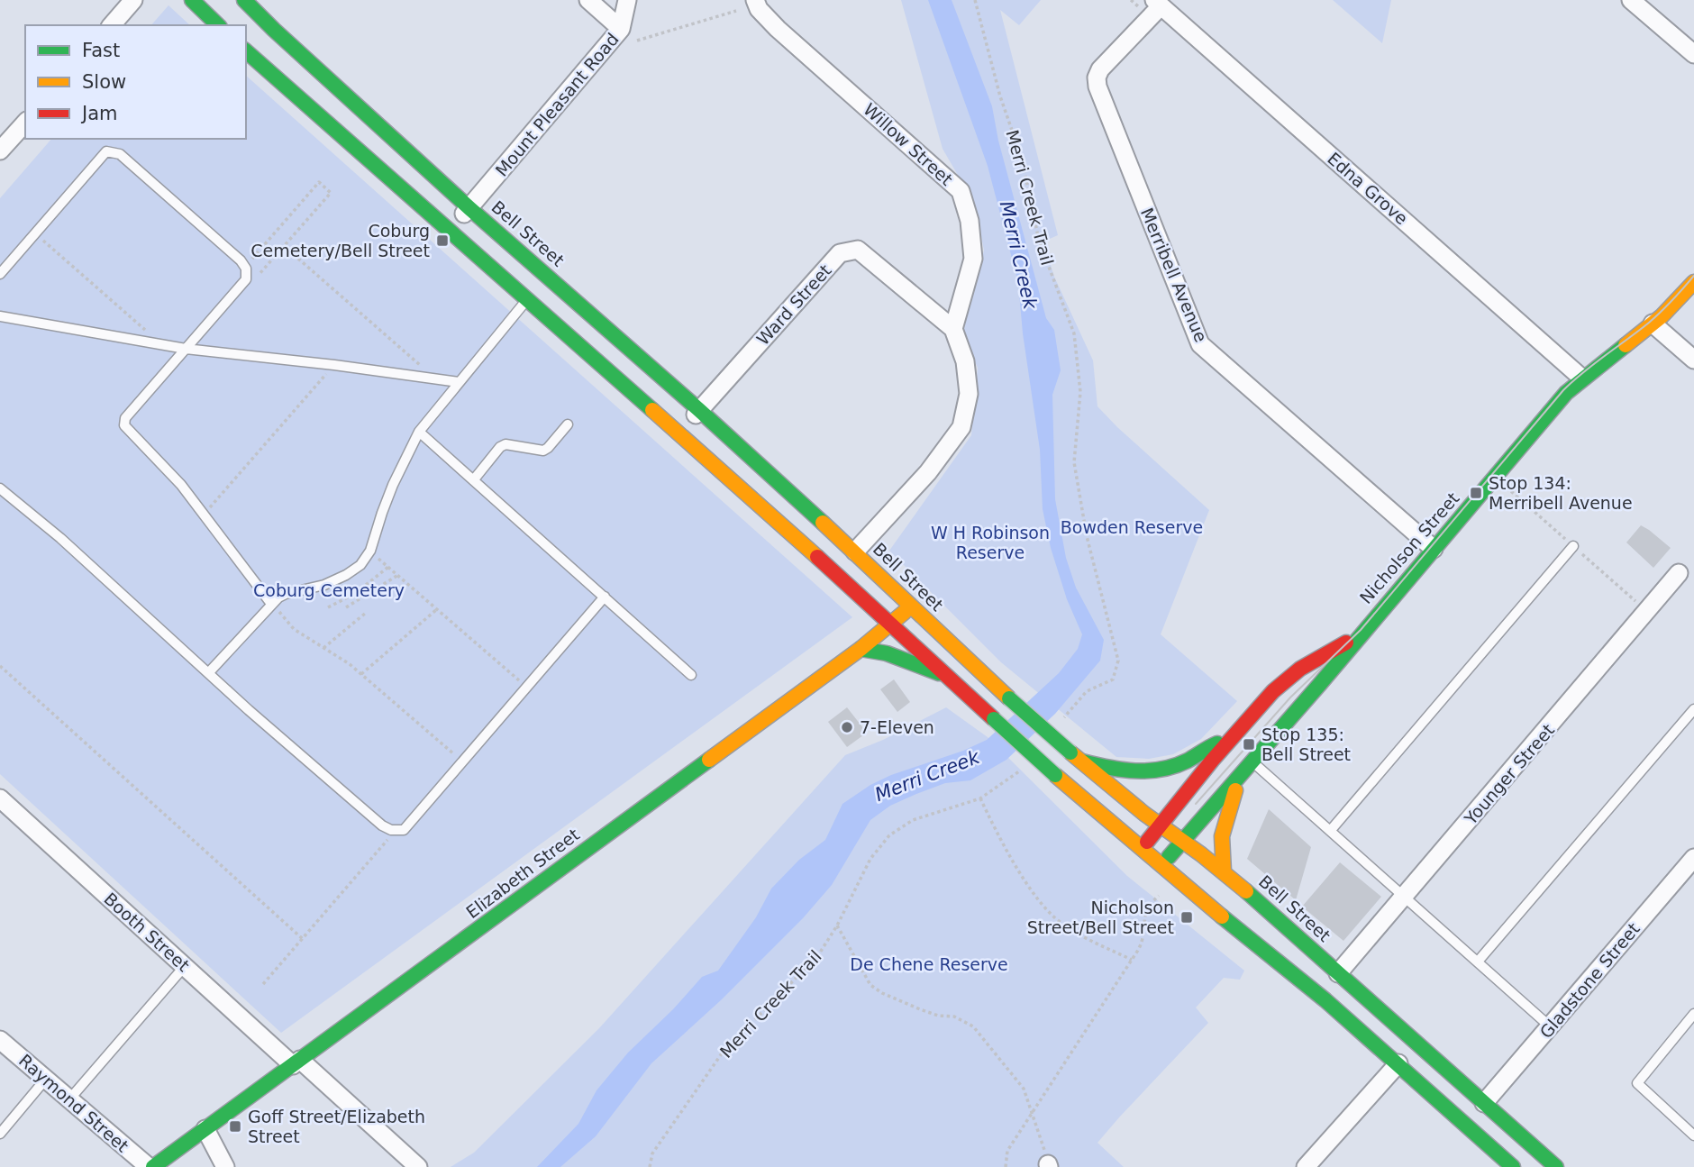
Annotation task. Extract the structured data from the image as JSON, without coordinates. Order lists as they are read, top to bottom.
{
  "streets": {
    "main road": ["Bell Street", "Nicholson Street", "Elizabeth Street"],
    "street": [
      "Mount Pleasant Road",
      "Willow Street",
      "Edna Grove",
      "Merribell Avenue",
      "Ward Street",
      "Younger Street",
      "Booth Street",
      "Gladstone Street",
      "Raymond Street"
    ],
    "path": ["Merri Creek Trail"]
  },
  "crossings": [
    ["Mount Pleasant Road", "Bell Street"],
    ["Willow Street", "Ward Street"],
    ["Edna Grove", "Merribell Avenue"],
    ["Edna Grove", "Nicholson Street"],
    ["Bell Street", "Ward Street"],
    ["Bell Street", "Nicholson Street"],
    ["Bell Street", "Younger Street"],
    ["Bell Street", "Elizabeth Street"],
    ["Bell Street", "Gladstone Street"],
    ["Merribell Avenue", "Nicholson Street"],
    ["Elizabeth Street", "Booth Street"],
    ["Elizabeth Street", "Raymond Street"]
  ],
  "water": ["Merri Creek"],
  "parks": [
    "Bowden Reserve",
    "W H Robinson Reserve",
    "Coburg Cemetery",
    "De Chene Reserve"
  ],
  "places": {
    "transit": [
      "Coburg Cemetery/Bell Street",
      "Stop 134: Merribell Avenue",
      "Stop 135: Bell Street",
      "Nicholson Street/Bell Street",
      "Goff Street/Elizabeth Street"
    ],
    "other": ["7-Eleven"]
  },
  "legend": ["Fast", "Slow", "Jam"]
}
